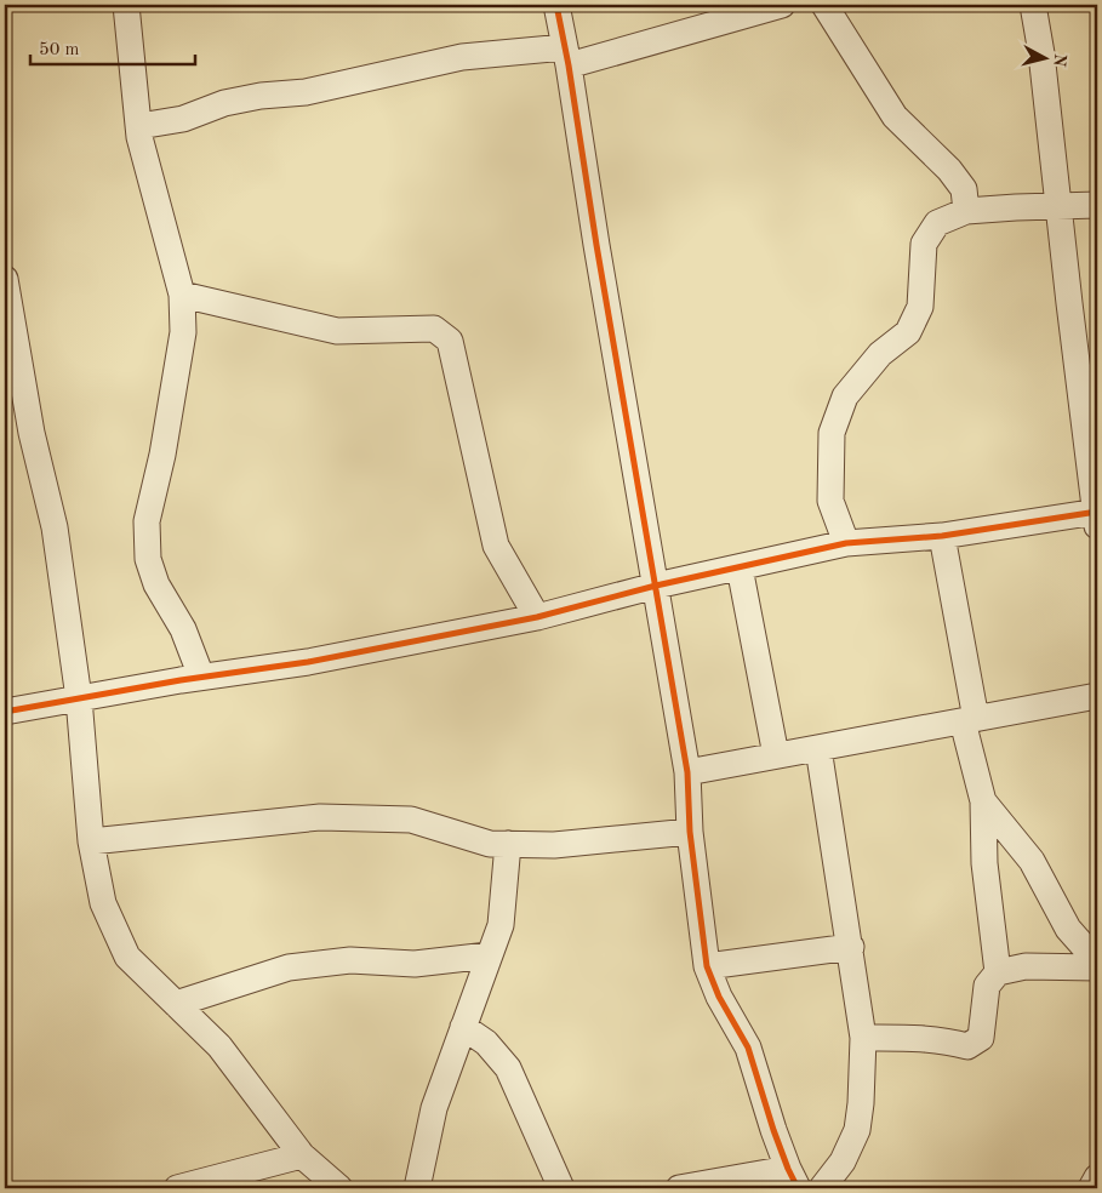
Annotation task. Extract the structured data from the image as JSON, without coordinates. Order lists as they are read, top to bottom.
{
  "scale_bar": "50 m",
  "north": "right"
}
